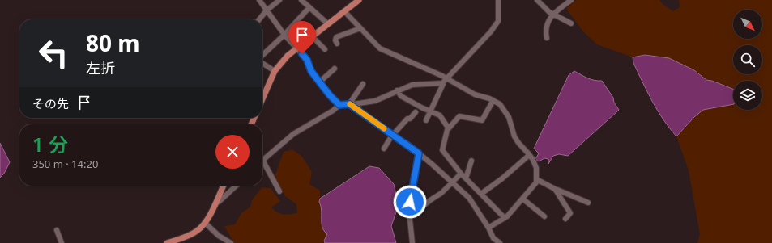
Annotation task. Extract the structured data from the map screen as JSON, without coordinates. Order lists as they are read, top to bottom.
{
  "north": "bottom right",
  "page": {
    "turn": ["80 m", "左折"],
    "then": "その先",
    "heading": ["1 分", "350 m · 14:20"]
  }
}
